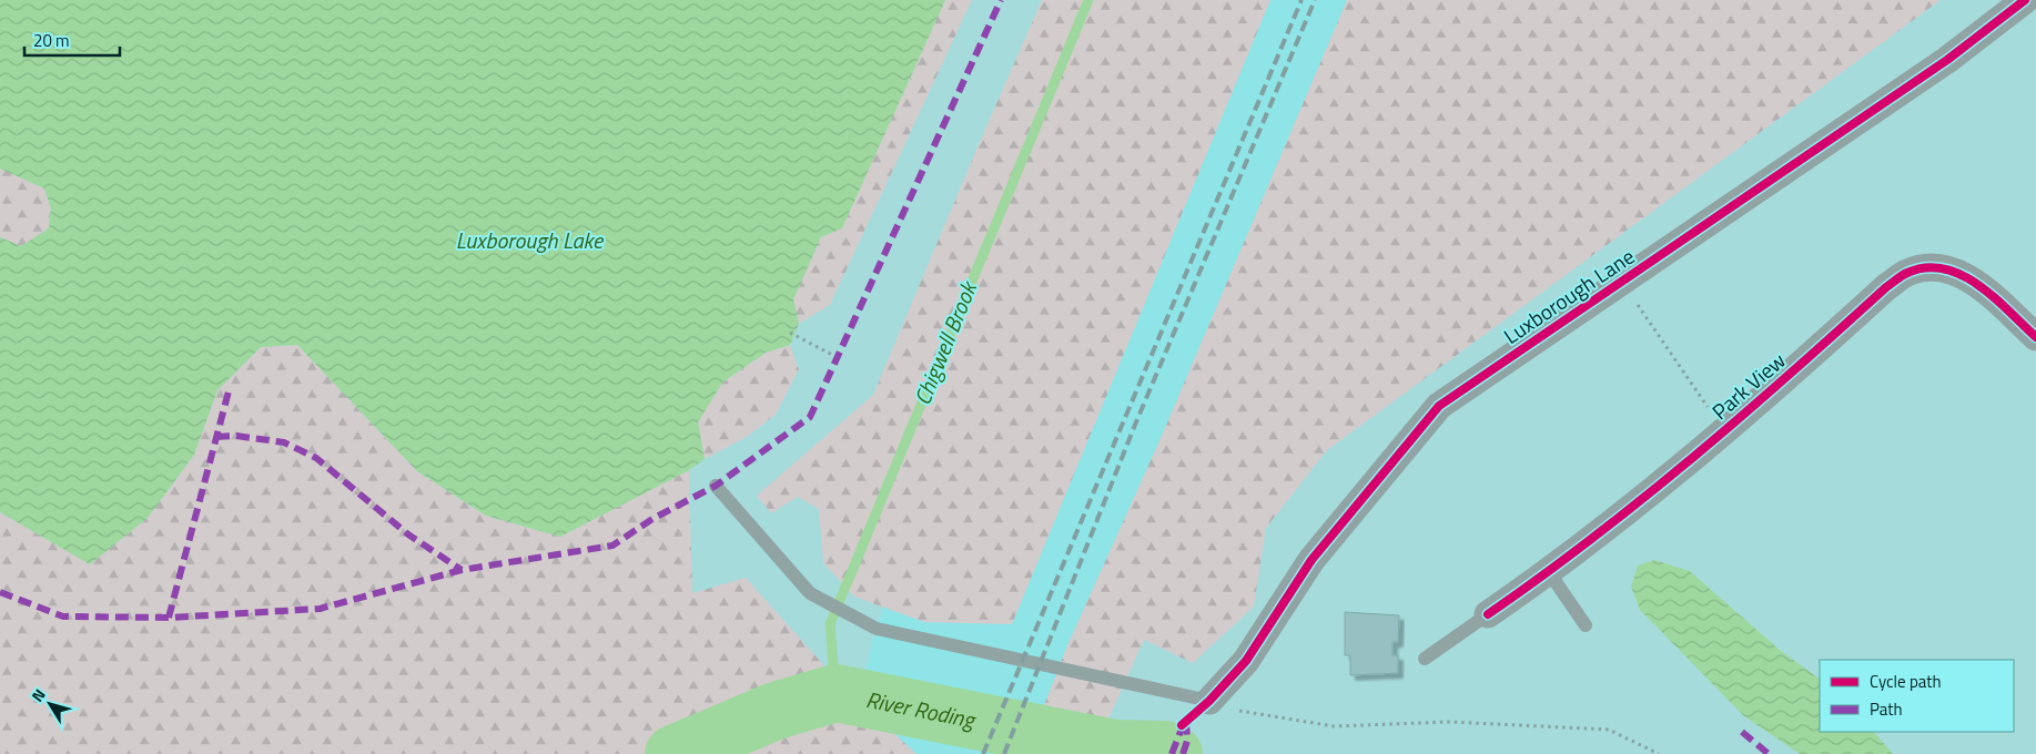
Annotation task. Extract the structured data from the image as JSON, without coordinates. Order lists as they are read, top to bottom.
{
  "streets": {
    "street": ["Luxborough Lane", "Park View"]
  },
  "water": ["Luxborough Lake", "Chigwell Brook", "River Roding"],
  "legend": ["Cycle path", "Path"],
  "scale_bar": "20 m",
  "north": "top left"
}
